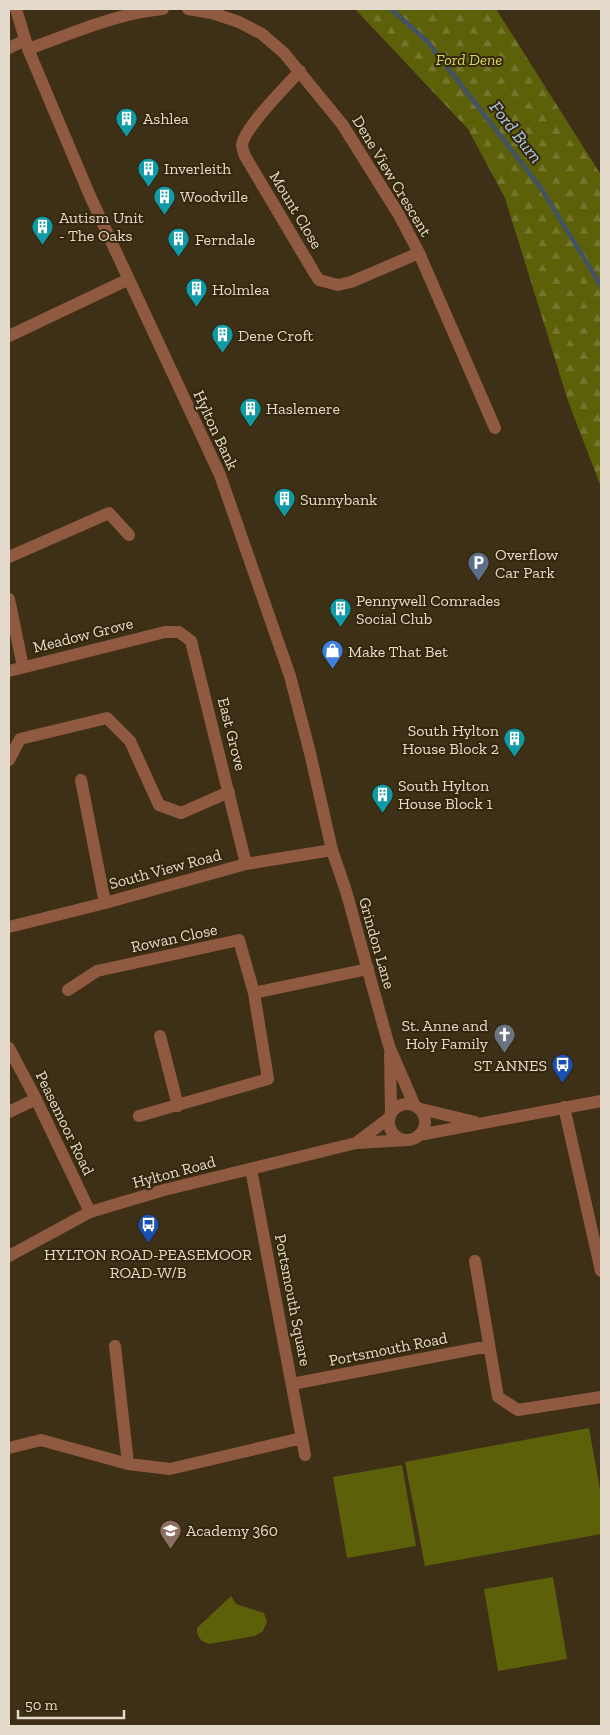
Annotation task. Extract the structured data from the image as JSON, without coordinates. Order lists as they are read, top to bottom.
{
  "streets": {
    "street": [
      "Dene View Crescent",
      "Mount Close",
      "Hylton Bank",
      "Meadow Grove",
      "East Grove",
      "South View Road",
      "Rowan Close",
      "Grindon Lane",
      "Peasemoor Road",
      "Hylton Road",
      "Portsmouth Square",
      "Portsmouth Road"
    ]
  },
  "crossings": [
    ["Dene View Crescent", "Mount Close"],
    ["Hylton Bank", "South View Road"],
    ["Hylton Bank", "Grindon Lane"],
    ["Meadow Grove", "East Grove"],
    ["East Grove", "South View Road"],
    ["South View Road", "Grindon Lane"],
    ["Grindon Lane", "Hylton Road"],
    ["Peasemoor Road", "Hylton Road"],
    ["Hylton Road", "Portsmouth Square"],
    ["Portsmouth Square", "Portsmouth Road"]
  ],
  "water": ["Ford Burn"],
  "parks": ["Ford Dene"],
  "places": {
    "building": [
      "Ashlea",
      "Inverleith",
      "Woodville",
      "Autism Unit - The Oaks",
      "Ferndale",
      "Holmlea",
      "Dene Croft",
      "Haslemere",
      "Sunnybank",
      "Pennywell Comrades Social Club",
      "South Hylton House Block 2",
      "South Hylton House Block 1"
    ],
    "parking": ["Overflow Car Park"],
    "shop": ["Make That Bet"],
    "church": ["St. Anne and Holy Family"],
    "bus stop": ["ST ANNES", "HYLTON ROAD-PEASEMOOR ROAD-W/B"],
    "school or university": ["Academy 360"]
  },
  "scale_bar": "50 m"
}
